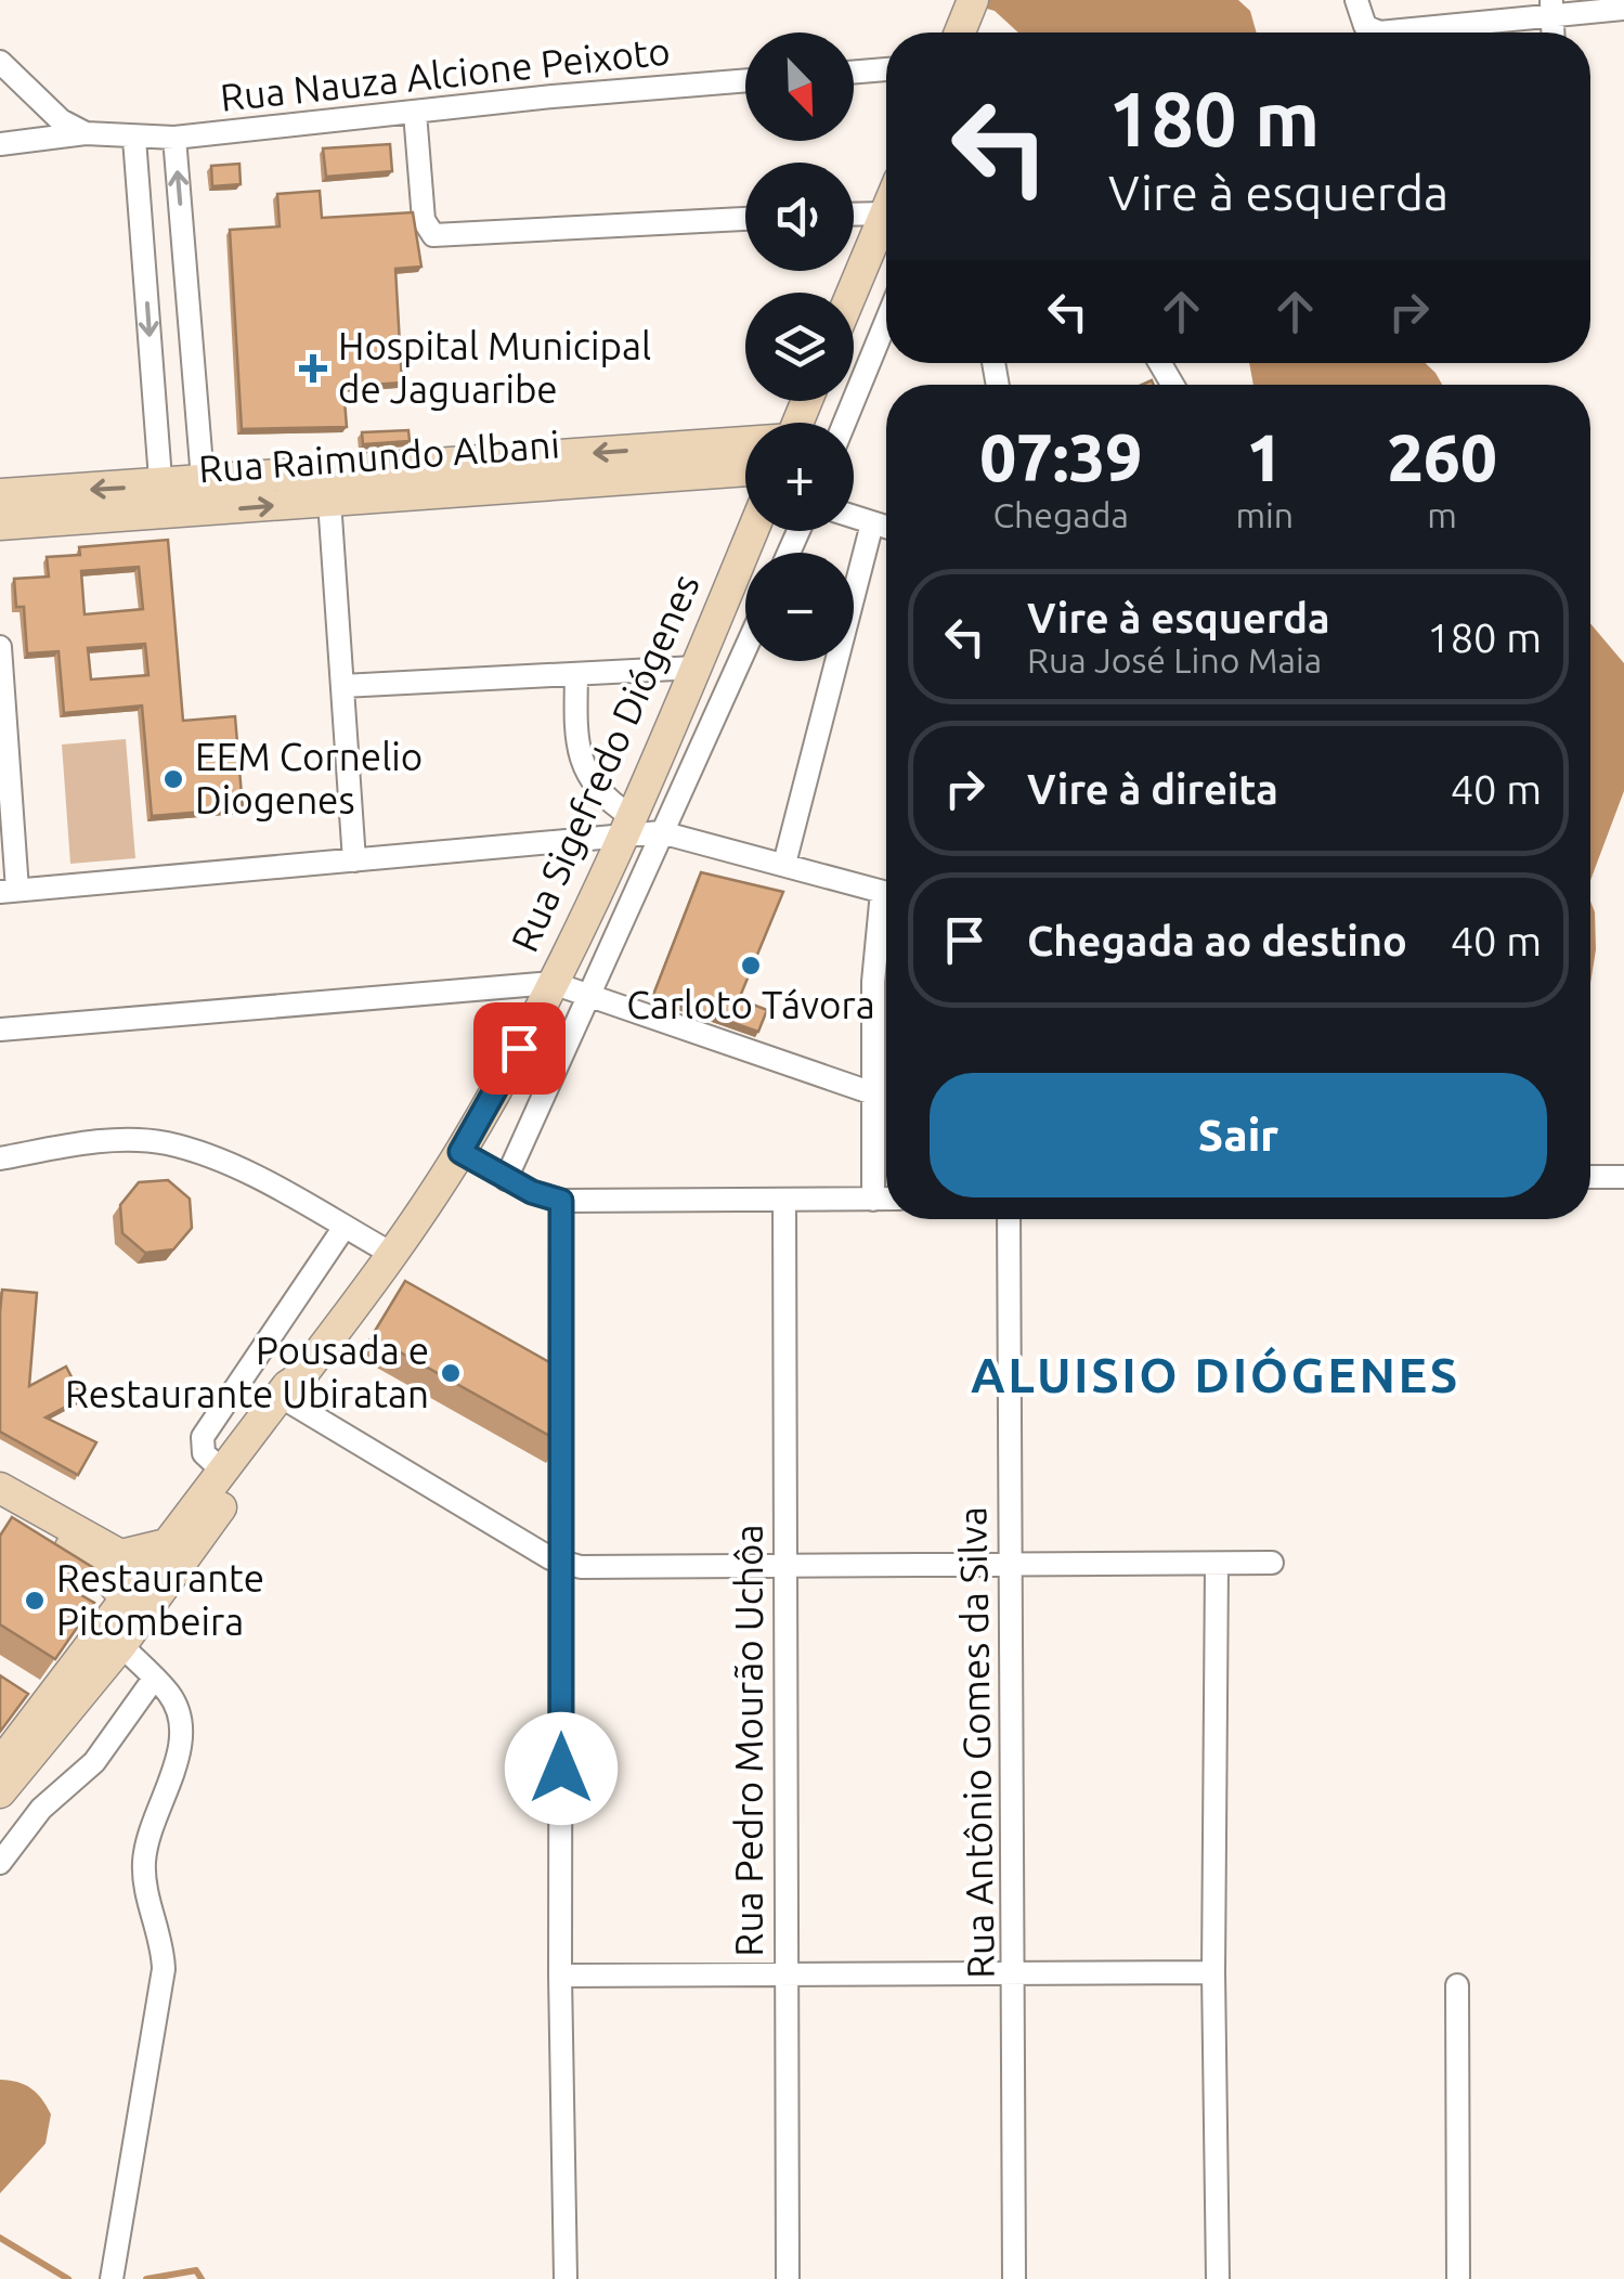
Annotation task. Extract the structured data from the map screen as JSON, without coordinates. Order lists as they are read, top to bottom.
{
  "streets": {
    "main road": ["Rua Raimundo Albani", "Rua Sigefredo Diógenes"],
    "street": ["Rua Nauza Alcione Peixoto", "Rua Pedro Mourão Uchôa", "Rua Antônio Gomes da Silva"]
  },
  "districts": ["ALUISIO DIÓGENES"],
  "places": {
    "health": ["Hospital Municipal de Jaguaribe"],
    "other": [
      "EEM Cornelio Diogenes",
      "Carloto Távora",
      "Pousada e Restaurante Ubiratan",
      "Restaurante Pitombeira"
    ]
  },
  "north": "bottom right",
  "page": {
    "map_buttons": ["+", "−"],
    "turn": ["180 m", "Vire à esquerda"],
    "eta": [
      "07:39",
      "Chegada",
      "1",
      "min",
      "260",
      "m"
    ],
    "list": [
      {
        "name": "Vire à esquerda",
        "note": "Rua José Lino Maia",
        "value": "180 m"
      },
      {
        "name": "Vire à direita",
        "value": "40 m"
      },
      {
        "name": "Chegada ao destino",
        "value": "40 m"
      }
    ],
    "buttons": "Sair"
  }
}
